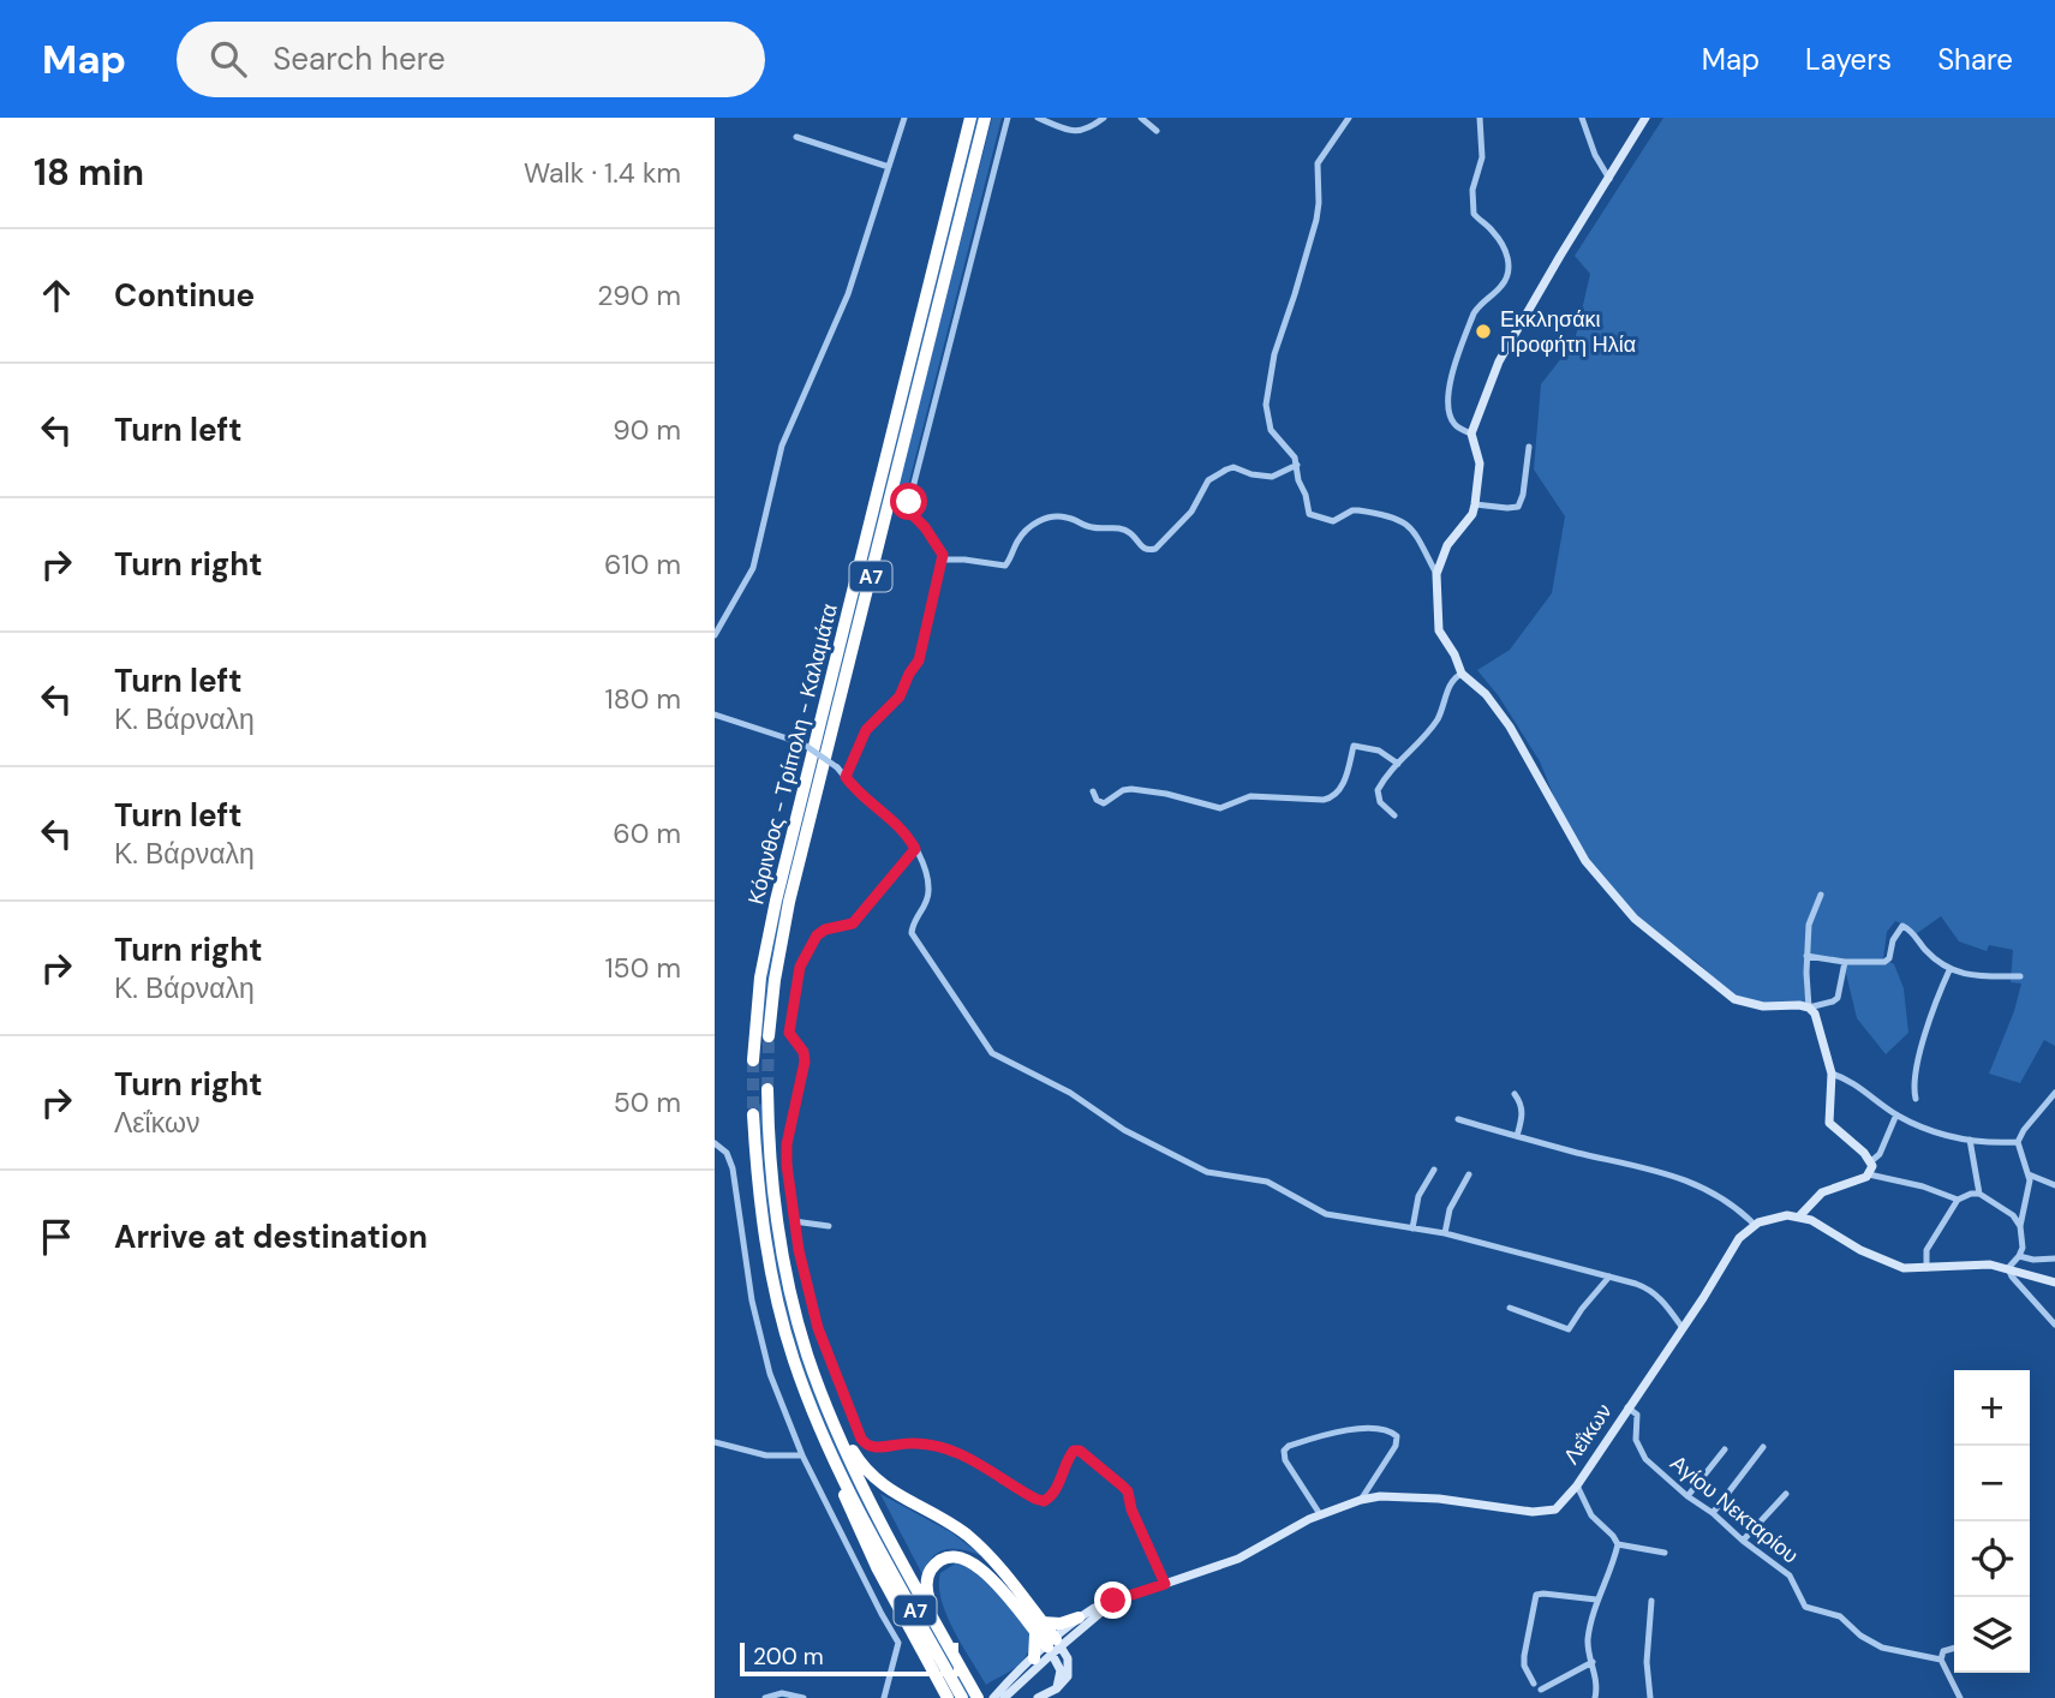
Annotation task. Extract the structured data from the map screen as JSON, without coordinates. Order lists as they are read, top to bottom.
{
  "streets": {
    "highway": ["Α7", "Κόρινθος - Τρίπολη - Καλαμάτα"],
    "street": ["Λεΐκων", "Αγίου Νεκταρίου"]
  },
  "crossings": [
    ["Λεΐκων", "Αγίου Νεκταρίου"]
  ],
  "places": ["Εκκλησάκι Προφήτη Ηλία"],
  "scale_bar": "200 m",
  "page": {
    "header": "Map",
    "search": "Search here",
    "nav": ["Map", "Layers", "Share"],
    "heading": ["18 min", "Walk · 1.4 km"],
    "list": [
      ["Continue", "290 m"],
      ["Turn left", "90 m"],
      ["Turn right", "610 m"],
      ["Turn left", "Κ. Βάρναλη", "180 m"],
      ["Turn left", "Κ. Βάρναλη", "60 m"],
      ["Turn right", "Κ. Βάρναλη", "150 m"],
      ["Turn right", "Λεΐκων", "50 m"],
      "Arrive at destination"
    ],
    "map_buttons": ["+", "−"],
    "scale": "200 m"
  }
}
